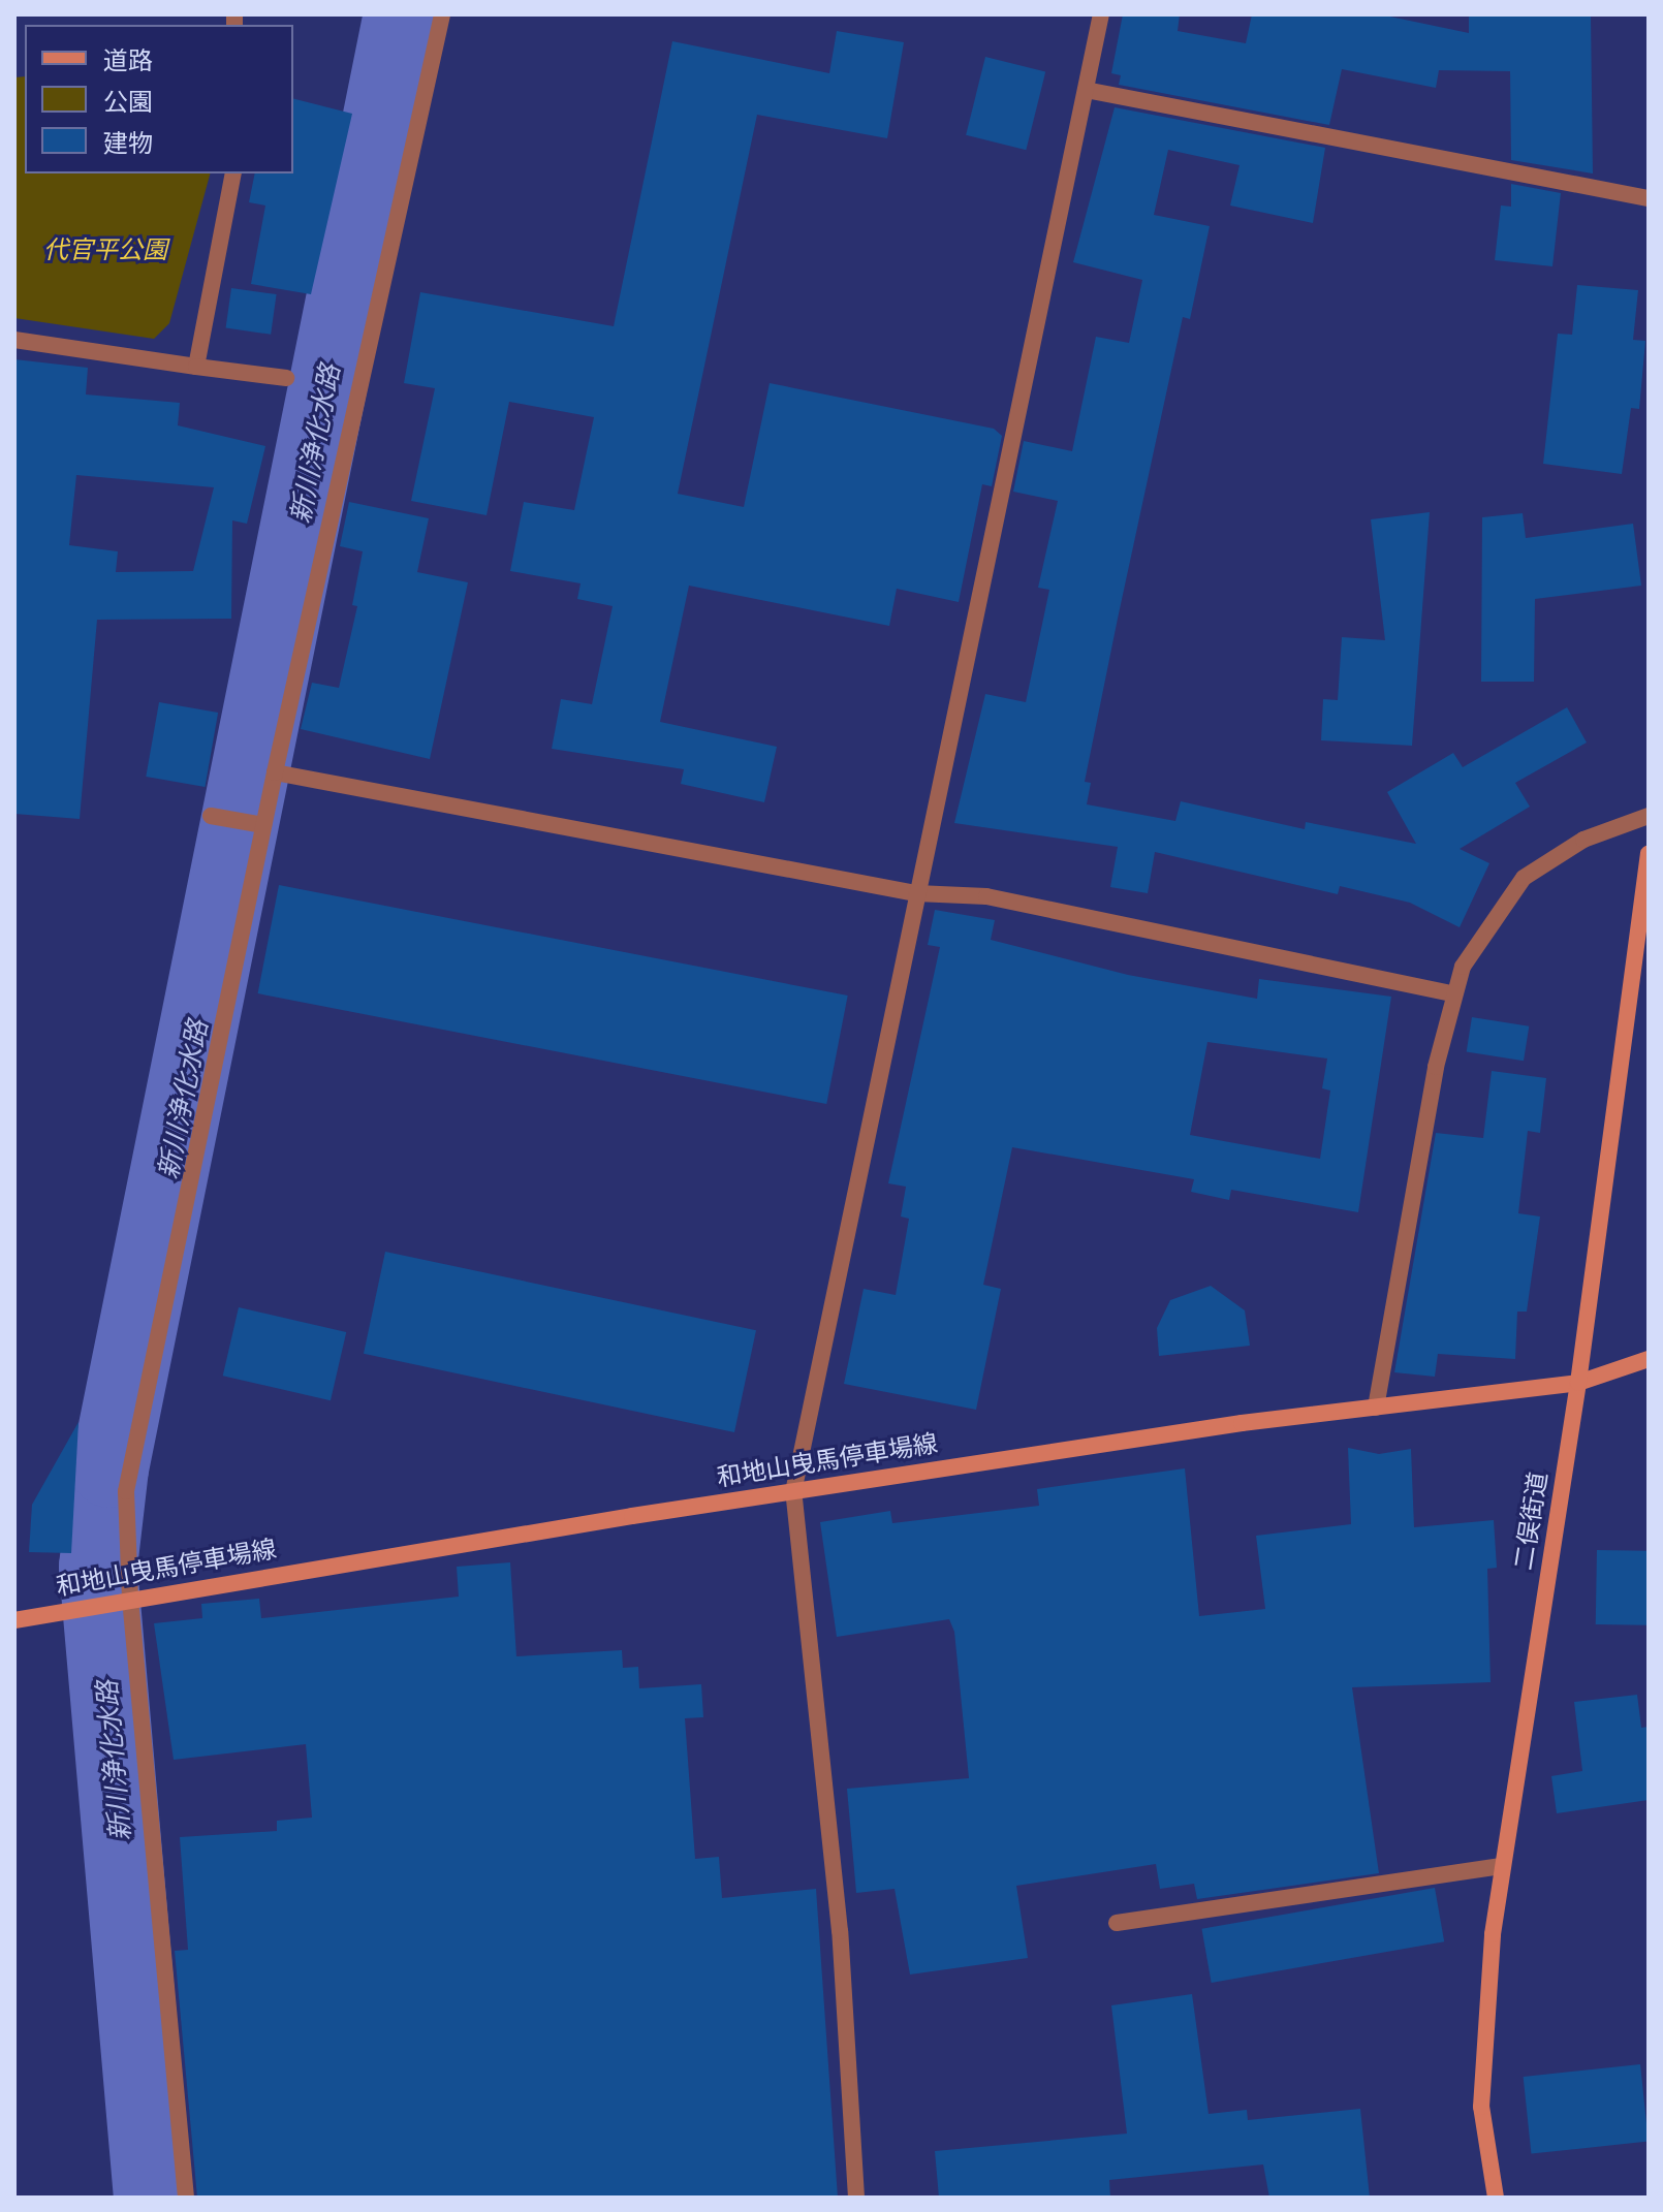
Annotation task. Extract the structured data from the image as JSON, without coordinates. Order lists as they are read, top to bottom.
{
  "streets": {
    "main road": ["和地山曳馬停車場線", "二俣街道"]
  },
  "crossings": [
    ["和地山曳馬停車場線", "二俣街道"]
  ],
  "water": ["新川浄化水路"],
  "parks": ["代官平公園"],
  "legend": ["道路", "公園", "建物"]
}
